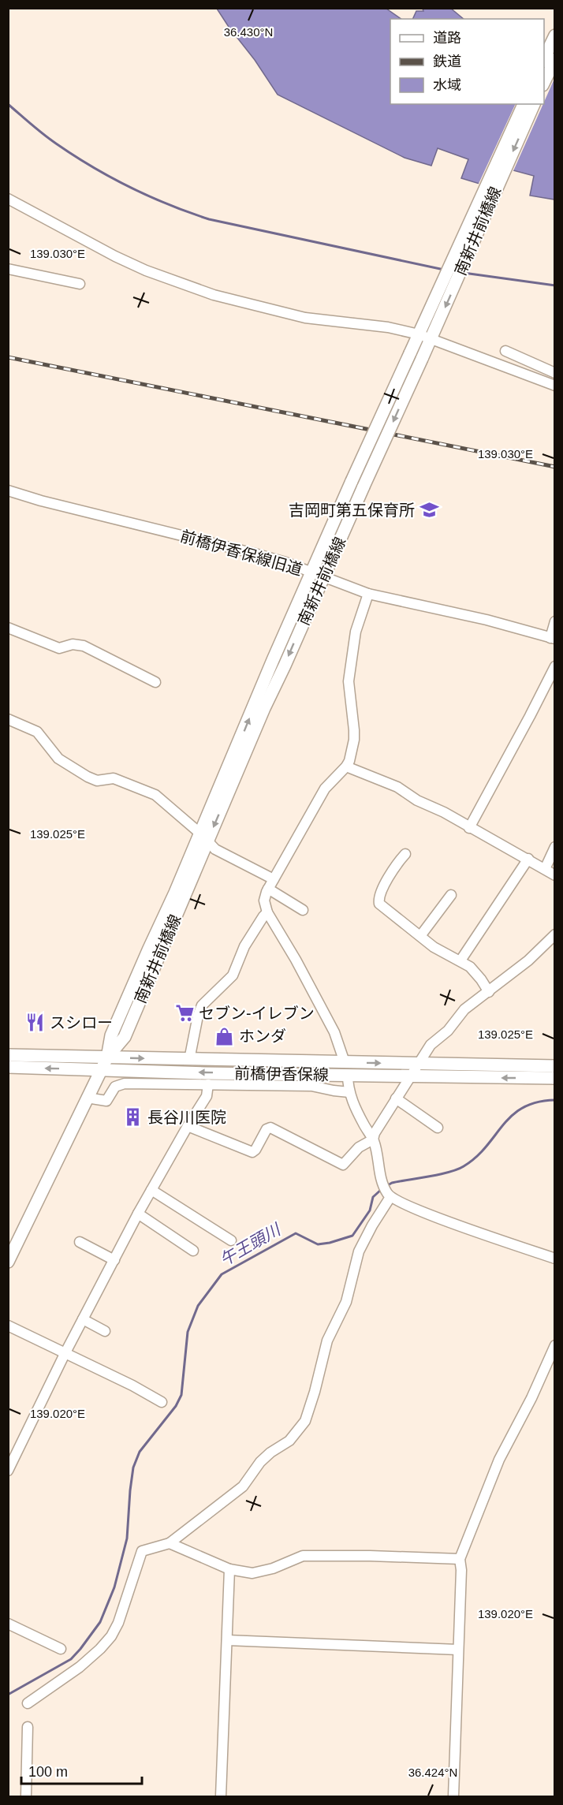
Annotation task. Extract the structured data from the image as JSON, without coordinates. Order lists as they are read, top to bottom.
{
  "streets": {
    "main road": ["南新井前橋線", "前橋伊香保線"],
    "street": ["前橋伊香保線旧道"]
  },
  "crossings": [
    ["南新井前橋線", "前橋伊香保線旧道"],
    ["南新井前橋線", "前橋伊香保線"]
  ],
  "water": ["午王頭川"],
  "places": {
    "school or university": ["吉岡町第五保育所"],
    "supermarket": ["セブン-イレブン"],
    "restaurant": ["スシロー"],
    "shop": ["ホンダ"],
    "building": ["長谷川医院"]
  },
  "legend": ["道路", "鉄道", "水域"],
  "scale_bar": "100 m",
  "coordinates": [
    "36.430°N",
    "139.030°E",
    "139.025°E",
    "139.020°E",
    "36.424°N"
  ]
}
